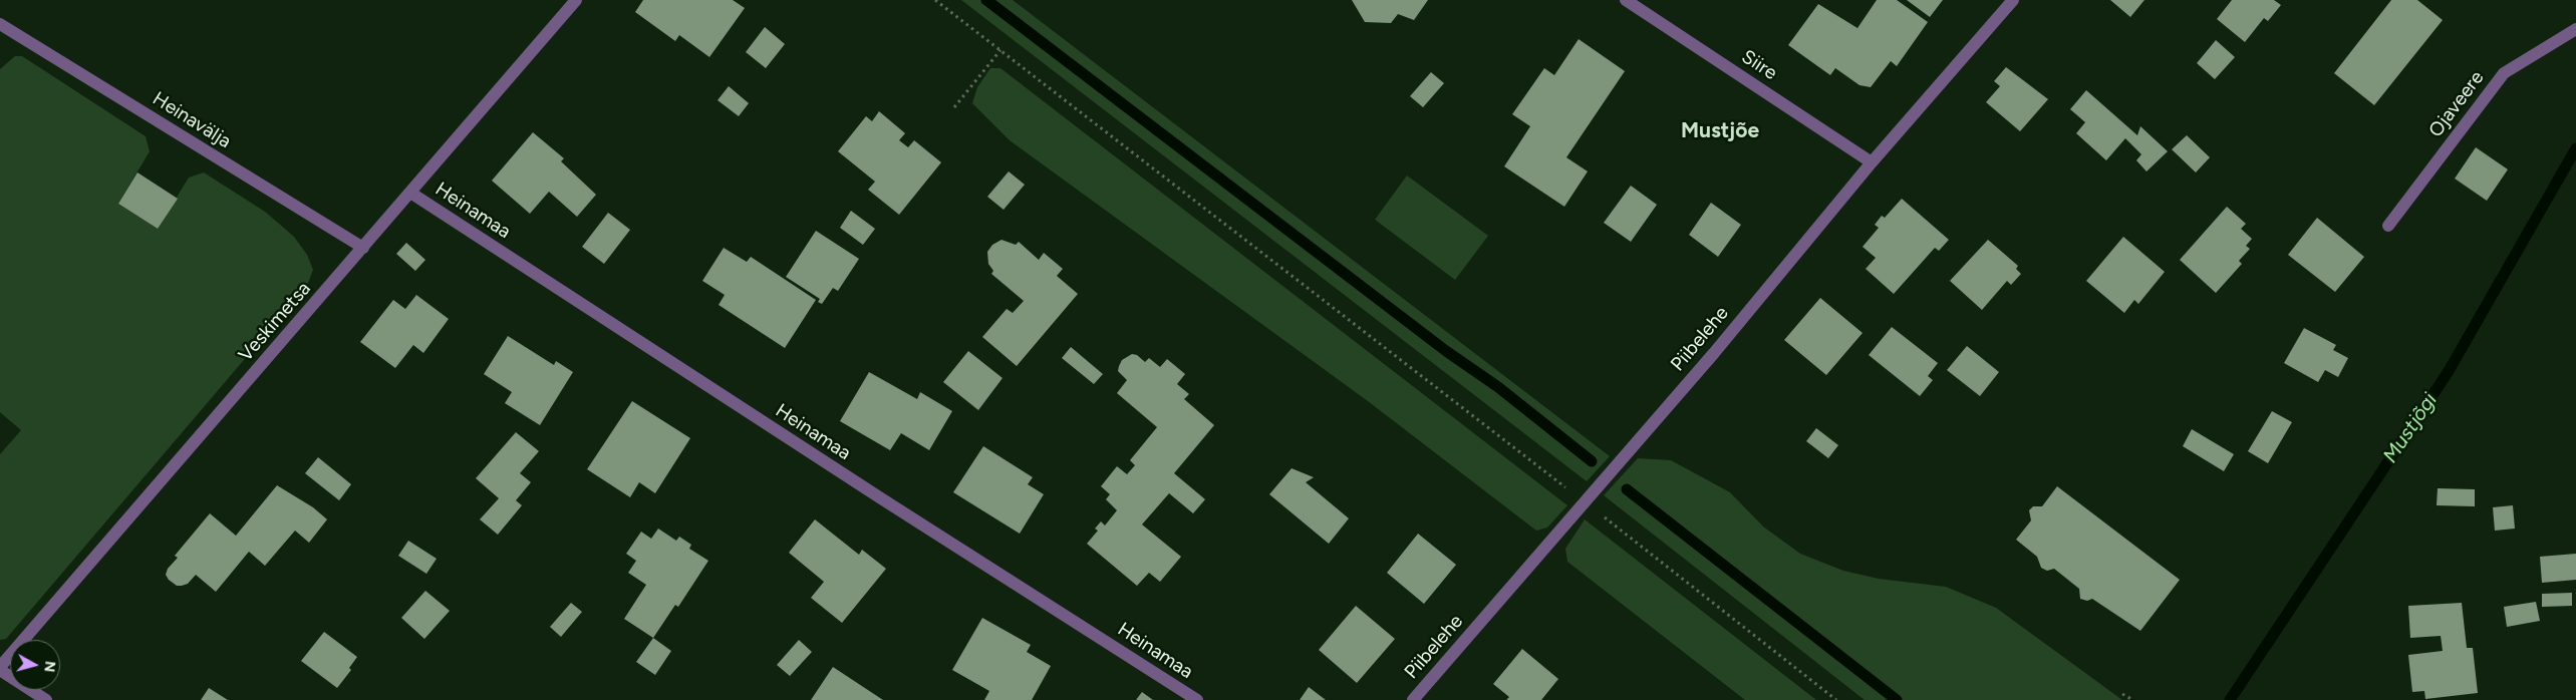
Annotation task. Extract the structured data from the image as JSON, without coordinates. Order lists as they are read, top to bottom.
{
  "streets": {
    "street": [
      "Siire",
      "Ojaveere",
      "Heinavälja",
      "Heinamaa",
      "Veskimetsa",
      "Piibelehe"
    ]
  },
  "crossings": [
    ["Siire", "Piibelehe"],
    ["Heinavälja", "Veskimetsa"],
    ["Heinamaa", "Veskimetsa"]
  ],
  "districts": ["Mustjõe"],
  "water": ["Mustjõgi"],
  "north": "right"
}
